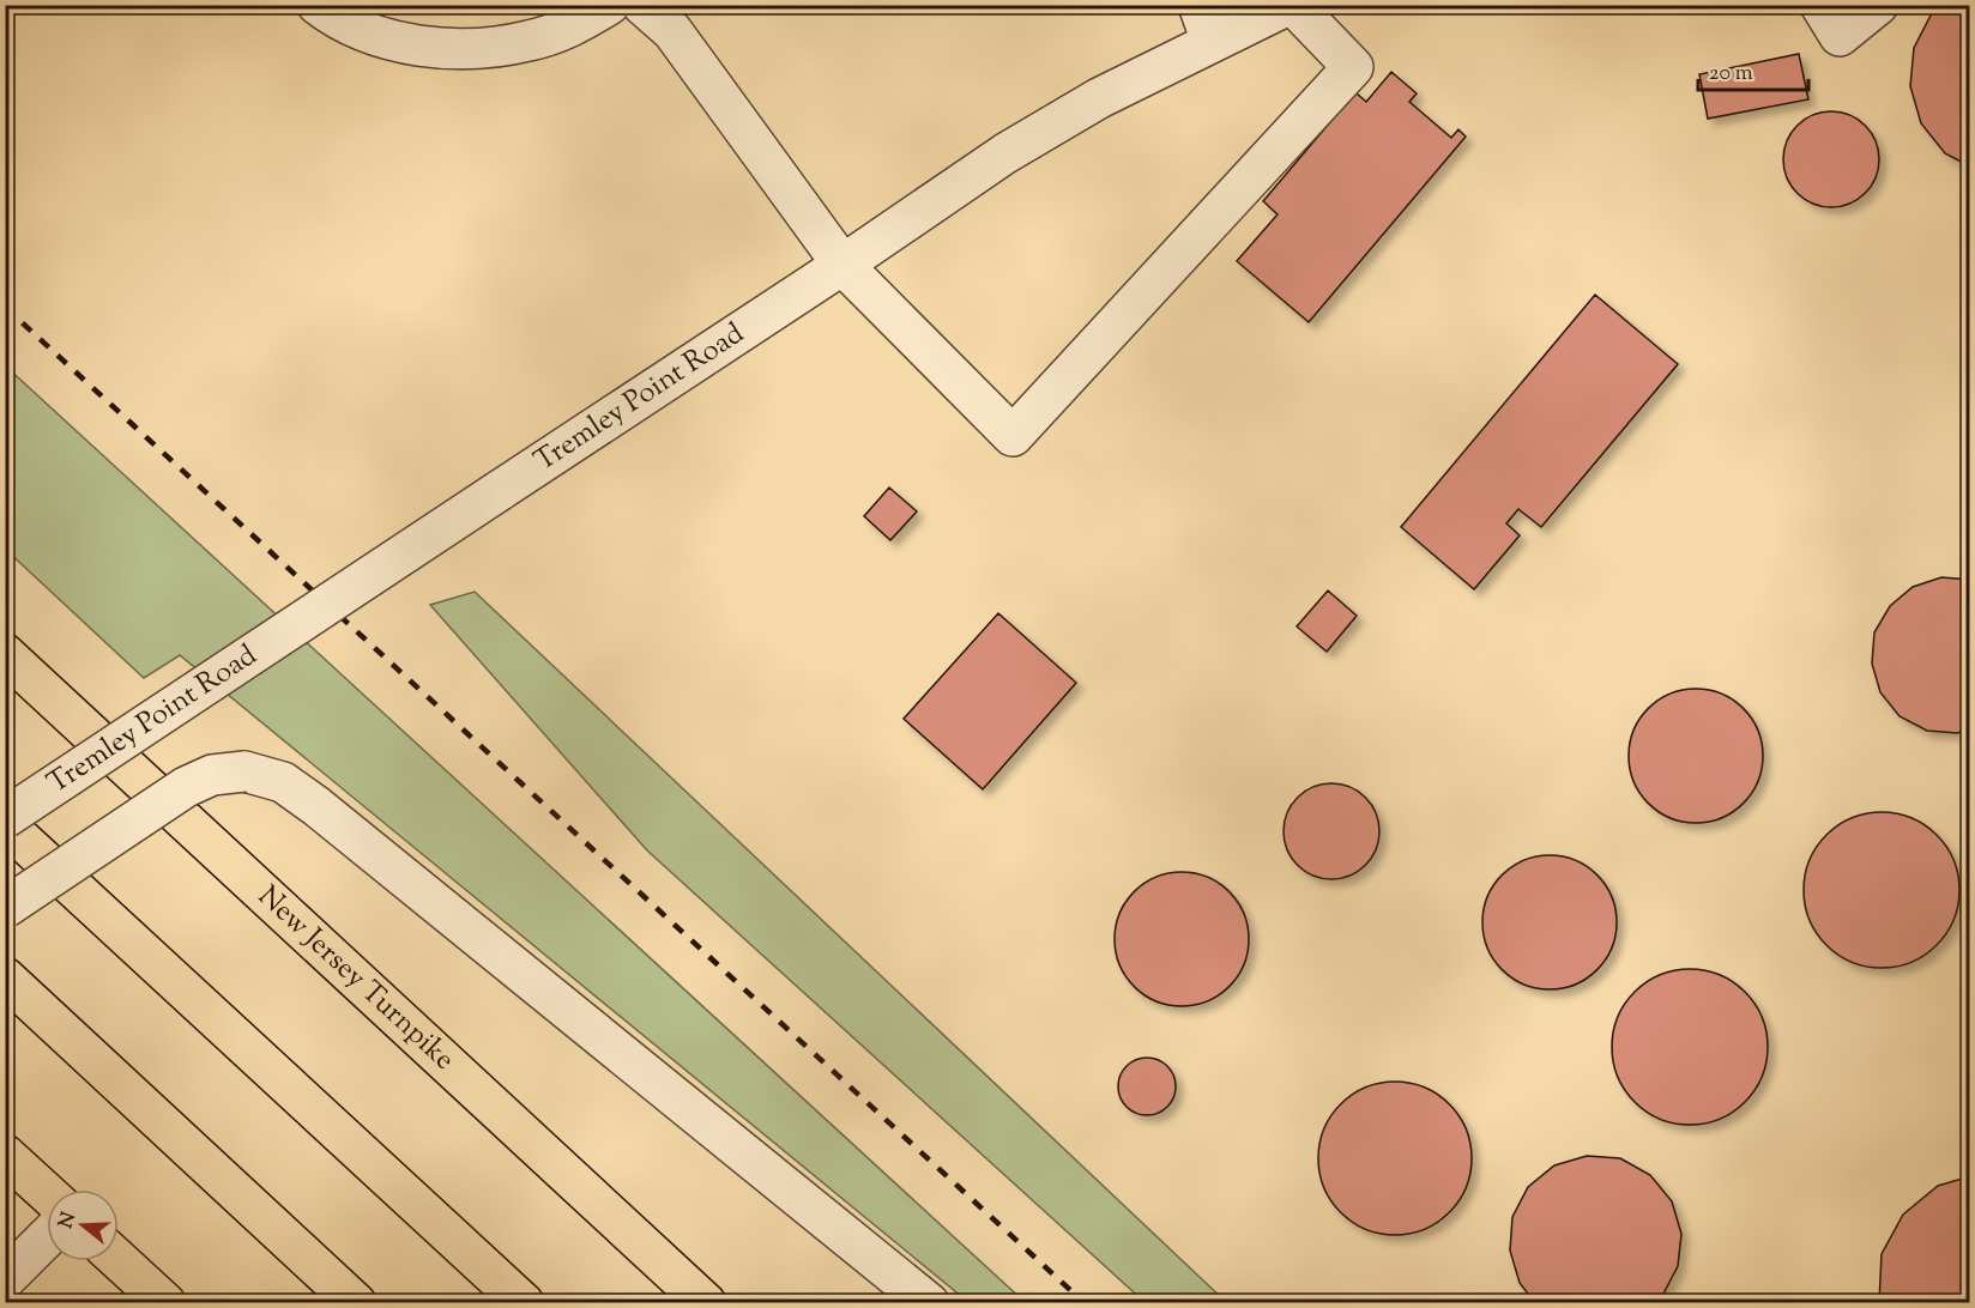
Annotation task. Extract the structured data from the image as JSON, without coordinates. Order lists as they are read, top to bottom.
{
  "streets": {
    "highway": ["New Jersey Turnpike"],
    "street": ["Tremley Point Road"]
  },
  "scale_bar": "20 m",
  "north": "left"
}
